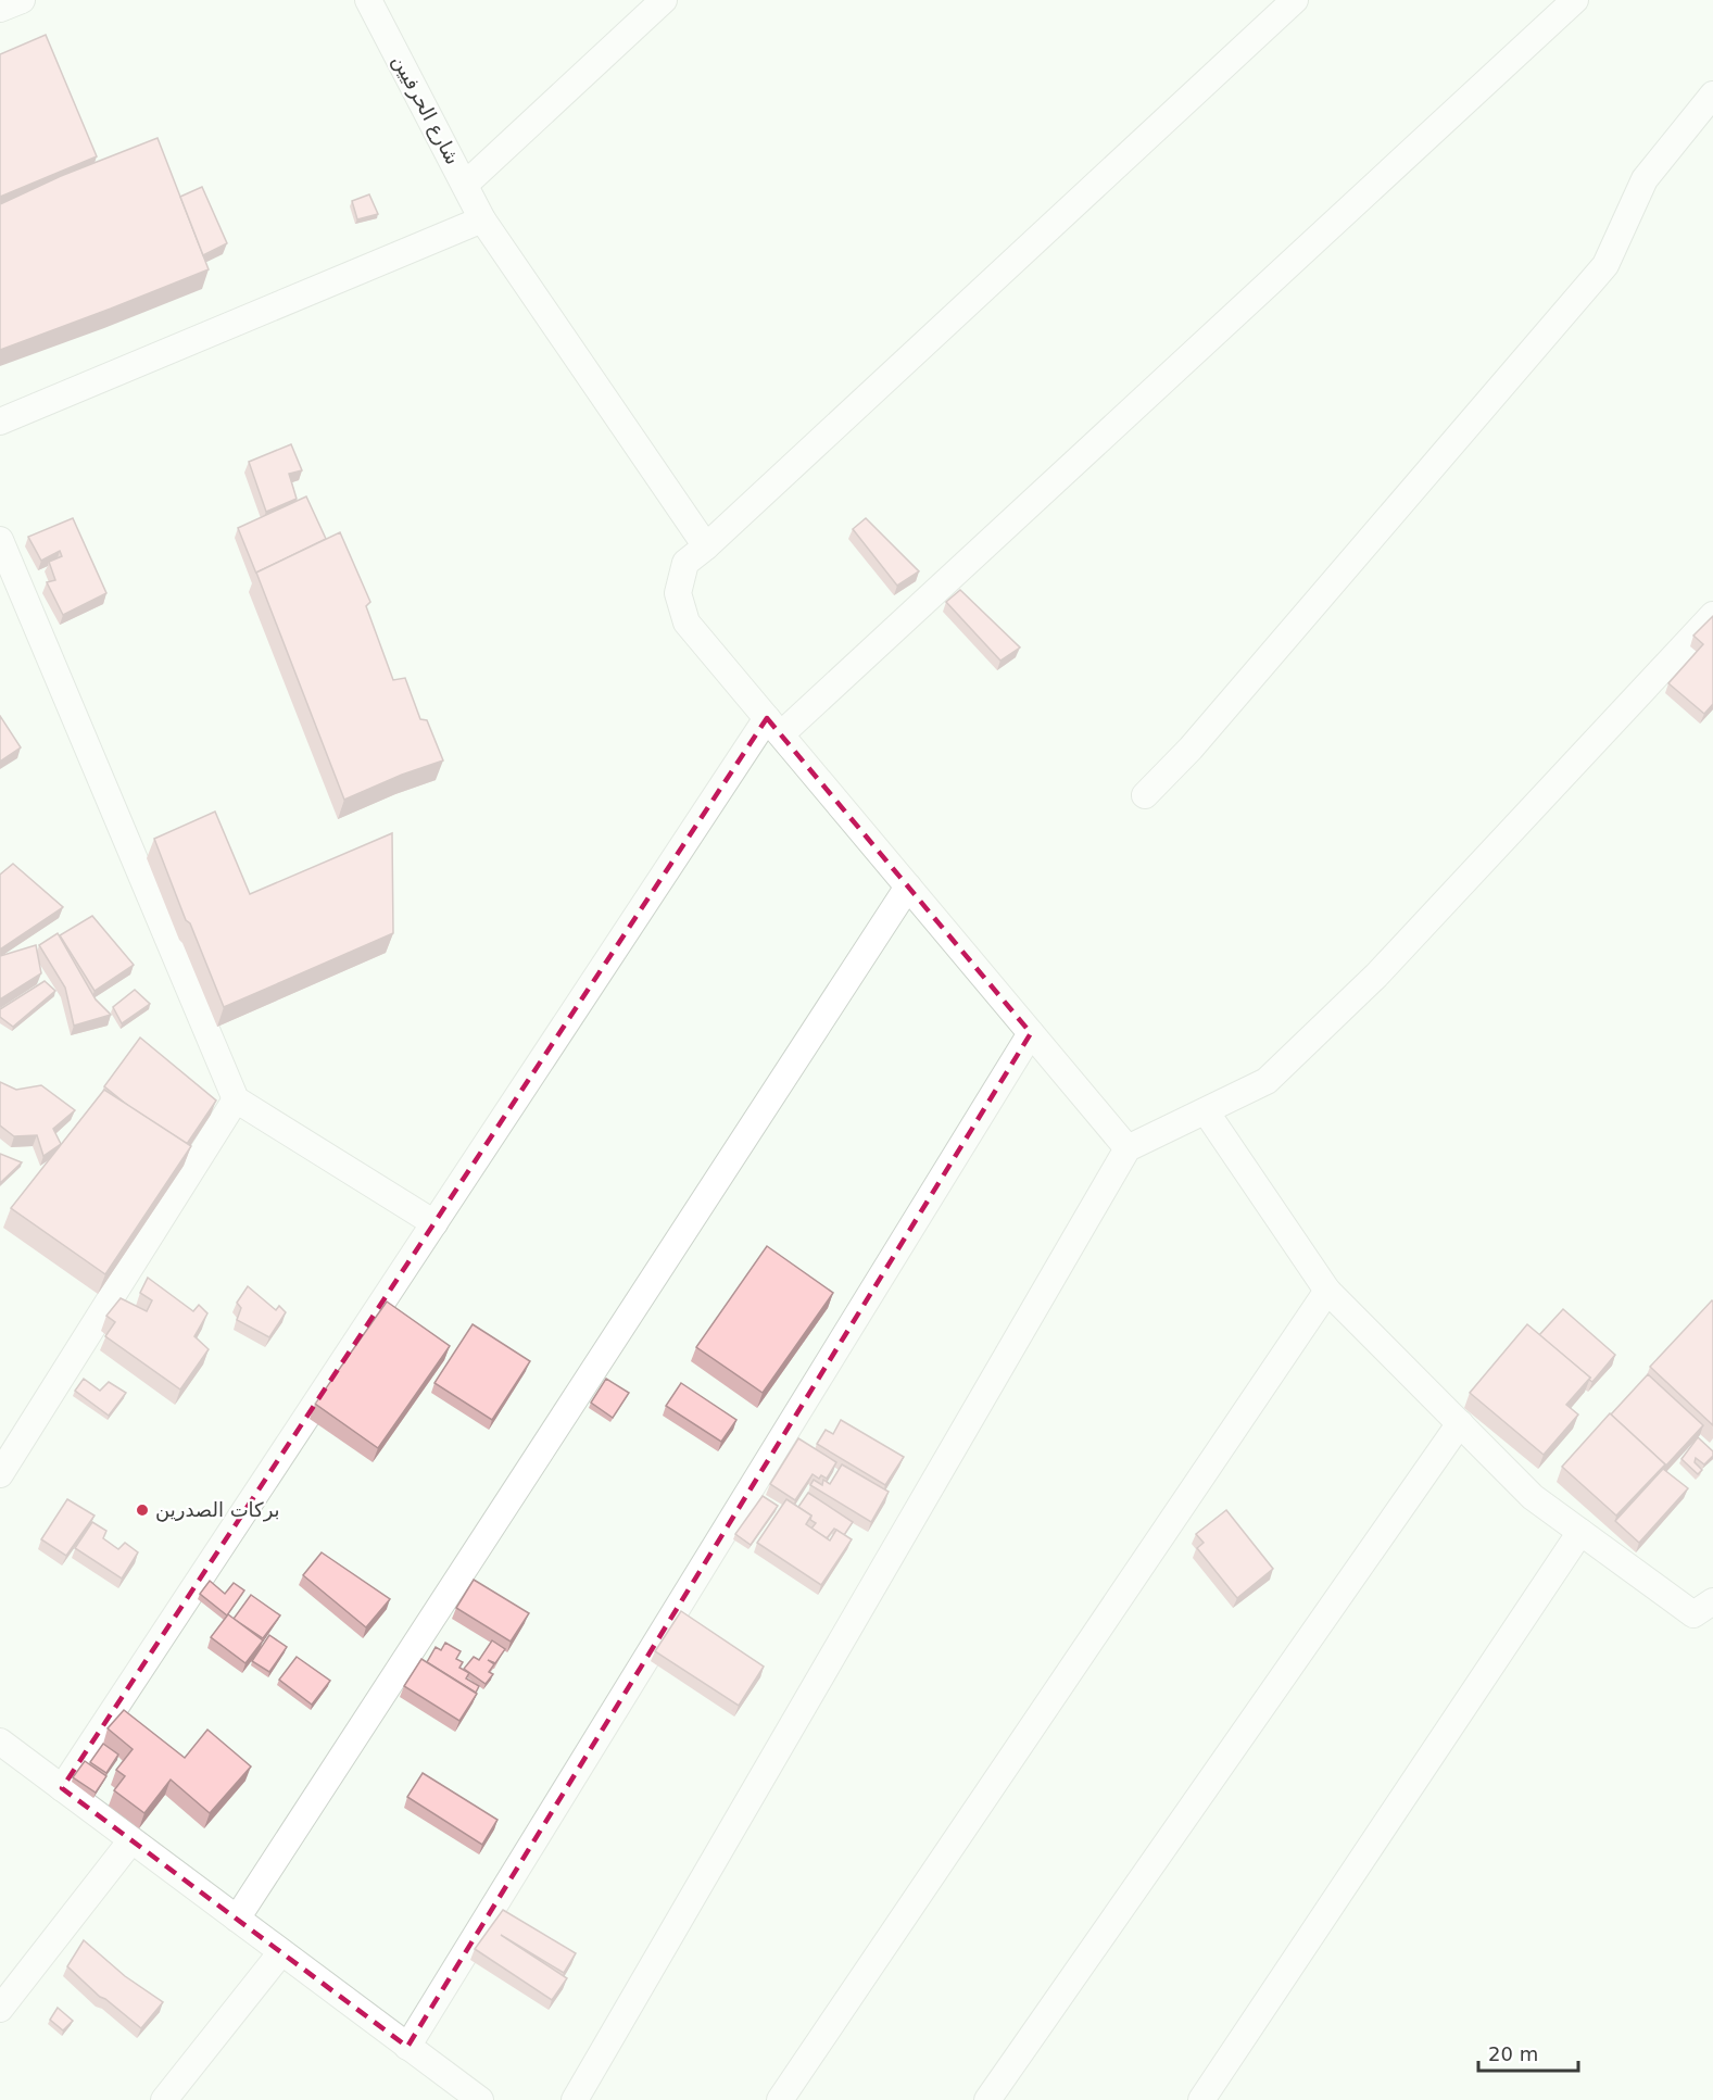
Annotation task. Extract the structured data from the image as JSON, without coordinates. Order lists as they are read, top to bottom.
{
  "streets": {
    "street": ["شارع الحرفيين"]
  },
  "places": ["بركات الصدرين"],
  "scale_bar": "20 m"
}
